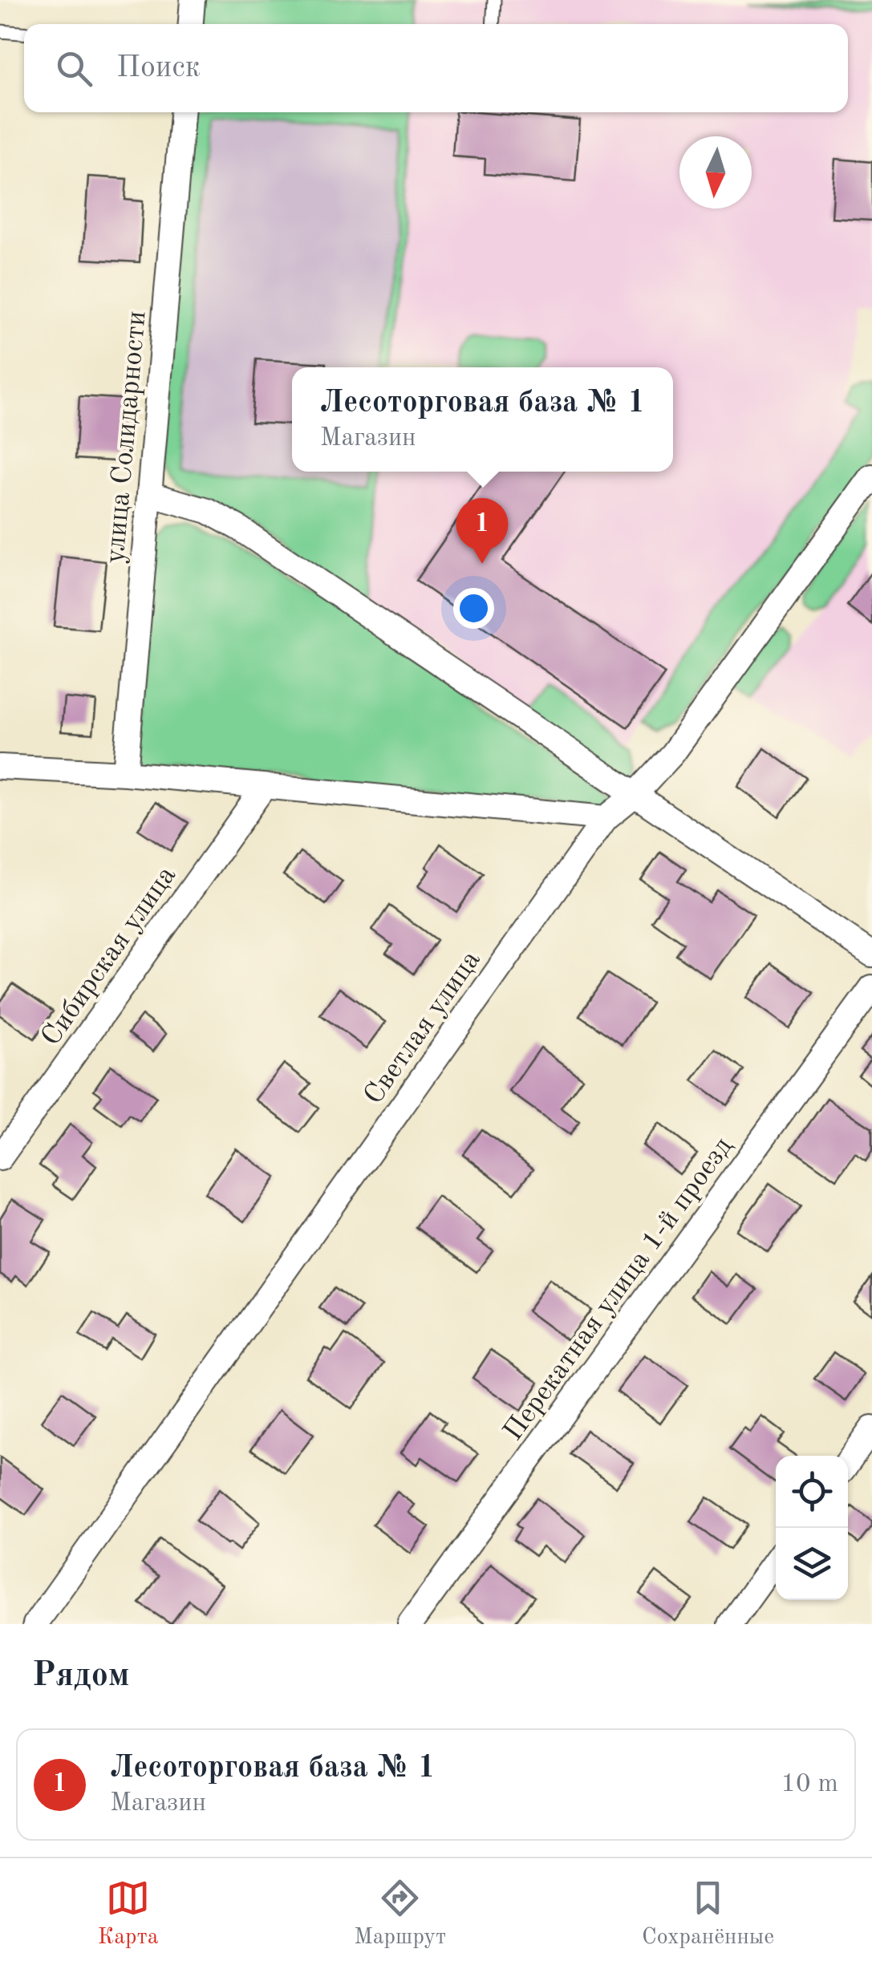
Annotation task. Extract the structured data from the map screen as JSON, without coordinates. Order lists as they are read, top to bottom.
{
  "streets": {
    "street": [
      "улица Солидарности",
      "Сибирская улица",
      "Светлая улица",
      "Перекатная улица 1-й проезд"
    ]
  },
  "north": "bottom",
  "page": {
    "search": "Поиск",
    "popup": ["Лесоторговая база № 1", "Магазин"],
    "pins": "1",
    "heading": "Рядом",
    "list": [
      {
        "mark": "1",
        "name": "Лесоторговая база № 1",
        "note": "Магазин",
        "value": "10 m"
      }
    ],
    "nav": ["Карта", "Маршрут", "Сохранённые"]
  }
}
